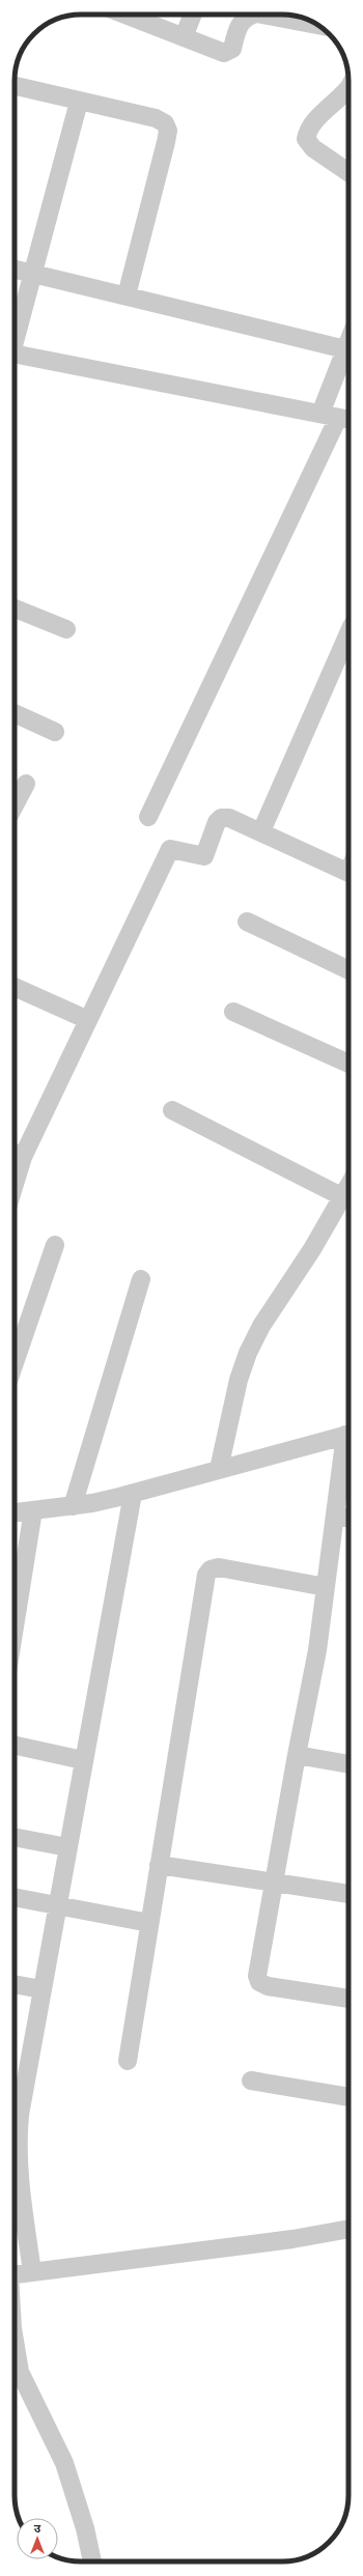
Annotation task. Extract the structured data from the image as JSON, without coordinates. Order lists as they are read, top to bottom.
{
  "north": "top"
}
